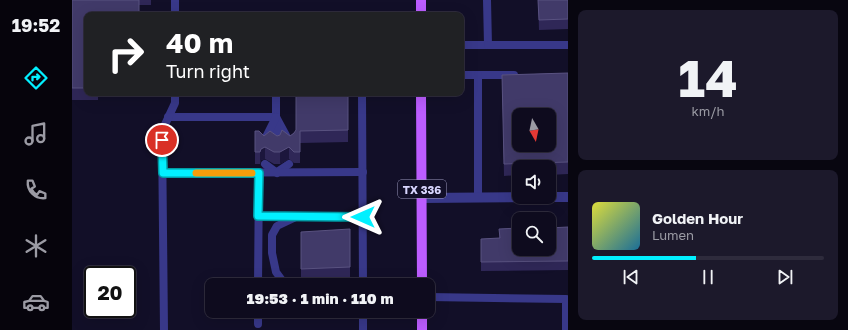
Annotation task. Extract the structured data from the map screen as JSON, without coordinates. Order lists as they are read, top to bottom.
{
  "streets": {
    "main road": ["TX 336"]
  },
  "north": "bottom",
  "page": {
    "tabs": "19:52",
    "tile": ["14", "km/h"],
    "turn": ["40 m", "Turn right"],
    "song": ["Golden Hour", "Lumen"],
    "limit": "20",
    "trip": "19:53 · 1 min · 110 m"
  }
}
